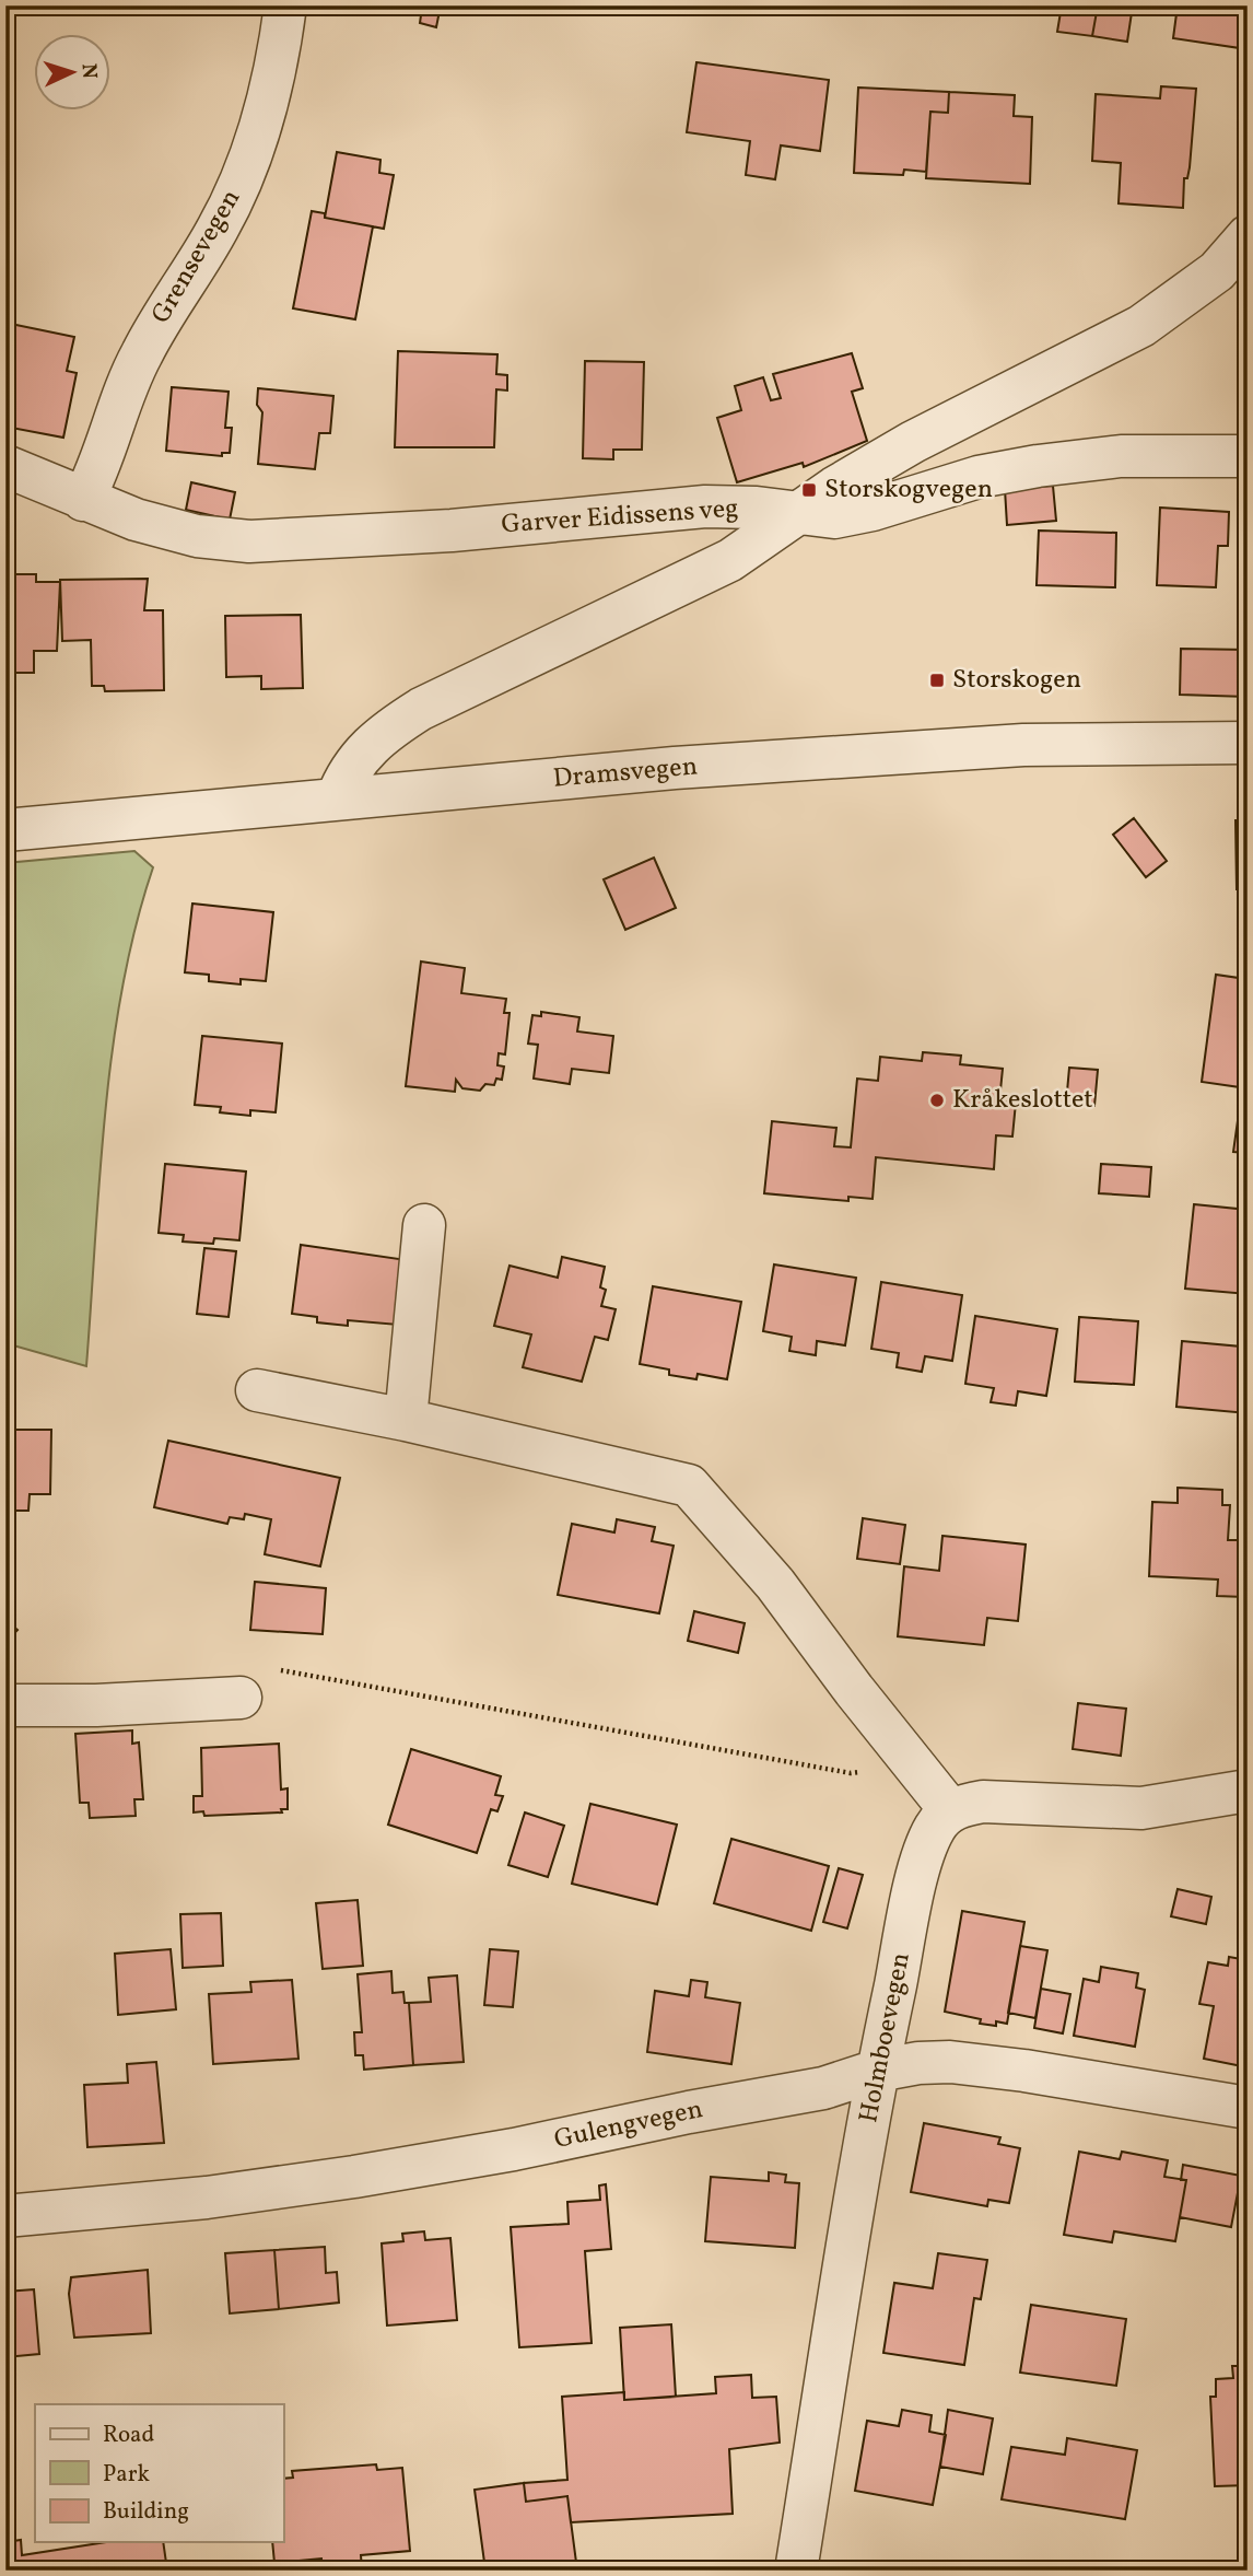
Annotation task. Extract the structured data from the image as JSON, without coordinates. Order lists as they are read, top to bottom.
{
  "streets": {
    "street": [
      "Grensevegen",
      "Garver Eidissens veg",
      "Dramsvegen",
      "Holmboevegen",
      "Gulengvegen"
    ]
  },
  "crossings": [
    ["Grensevegen", "Garver Eidissens veg"],
    ["Holmboevegen", "Gulengvegen"]
  ],
  "places": {
    "transit": ["Storskogvegen", "Storskogen"],
    "other": ["Kråkeslottet"]
  },
  "legend": ["Road", "Park", "Building"],
  "north": "right"
}
